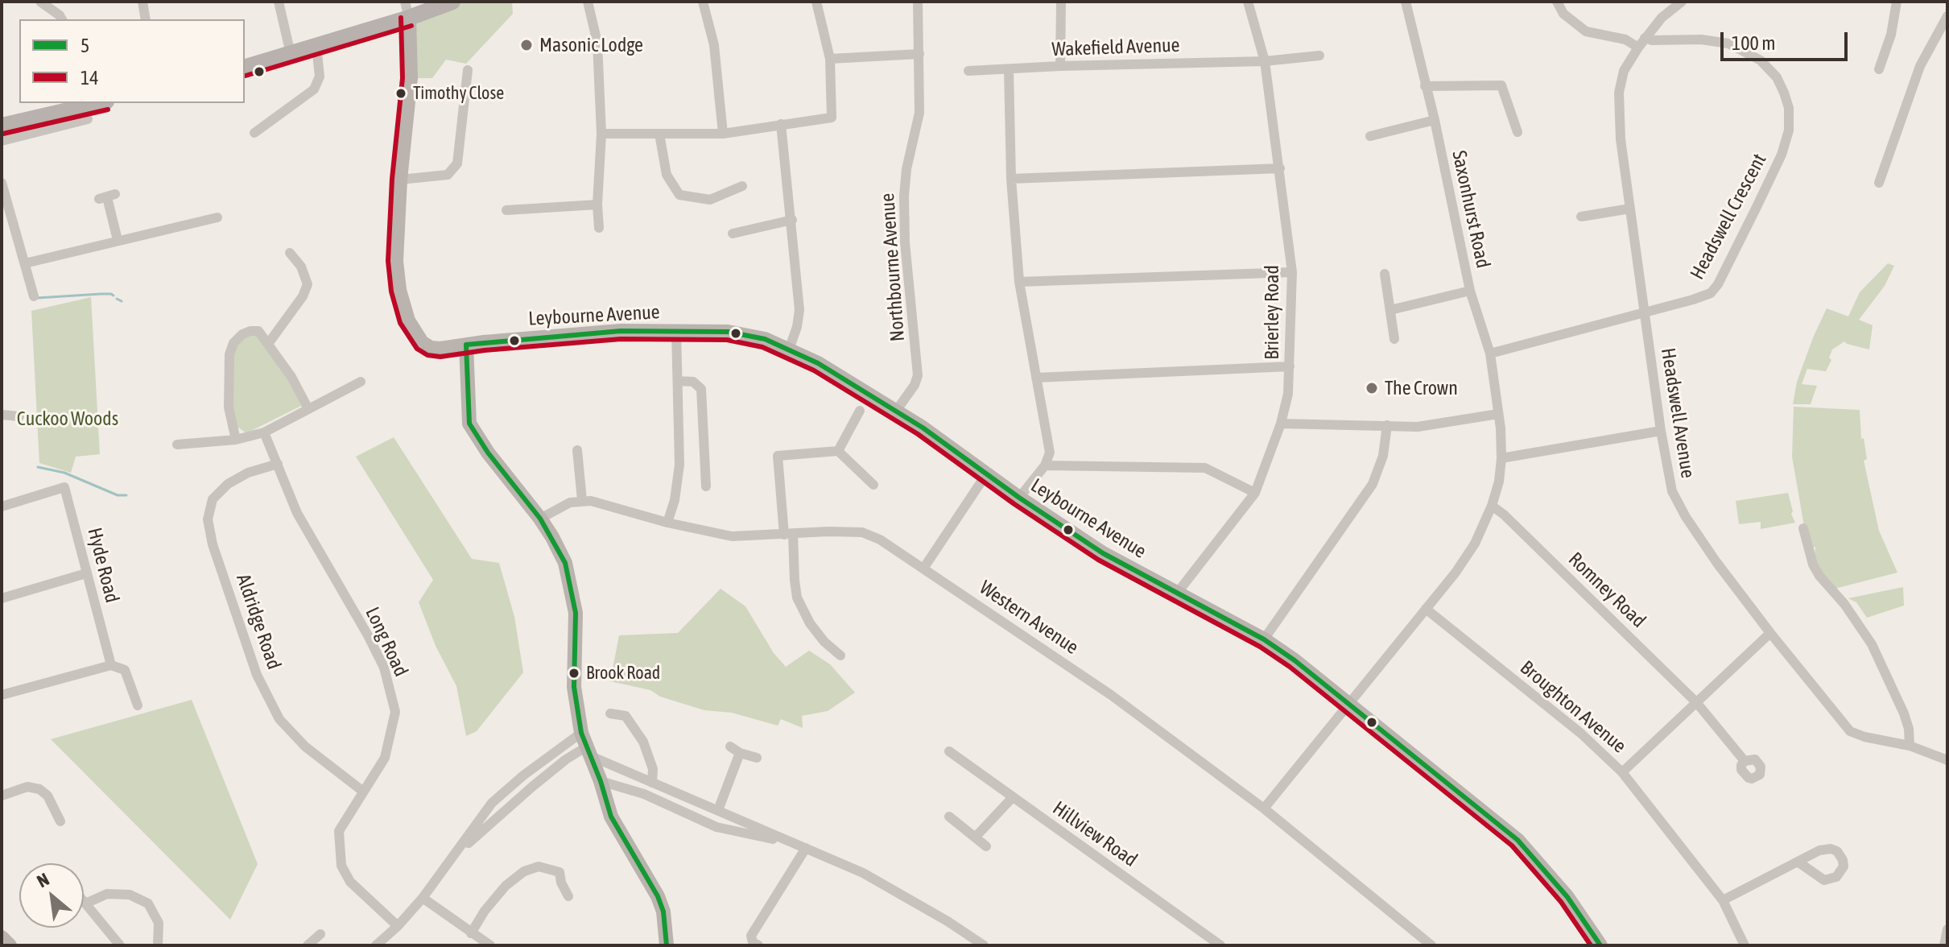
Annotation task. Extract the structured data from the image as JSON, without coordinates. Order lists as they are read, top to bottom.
{
  "streets": {
    "street": [
      "Wakefield Avenue",
      "Saxonhurst Road",
      "Headswell Crescent",
      "Northbourne Avenue",
      "Brierley Road",
      "Leybourne Avenue",
      "Headswell Avenue",
      "Hyde Road",
      "Romney Road",
      "Western Avenue",
      "Aldridge Road",
      "Long Road",
      "Broughton Avenue",
      "Hillview Road"
    ]
  },
  "crossings": [
    ["Wakefield Avenue", "Brierley Road"],
    ["Saxonhurst Road", "Headswell Crescent"],
    ["Saxonhurst Road", "Leybourne Avenue"],
    ["Saxonhurst Road", "Romney Road"],
    ["Saxonhurst Road", "Western Avenue"],
    ["Saxonhurst Road", "Broughton Avenue"],
    ["Headswell Crescent", "Headswell Avenue"],
    ["Northbourne Avenue", "Leybourne Avenue"],
    ["Brierley Road", "Leybourne Avenue"],
    ["Aldridge Road", "Long Road"]
  ],
  "parks": ["Cuckoo Woods"],
  "places": [
    "Masonic Lodge",
    "Timothy Close",
    "The Crown",
    "Brook Road"
  ],
  "lines": ["transit line 14", "transit line 5"],
  "legend": ["5", "14"],
  "scale_bar": "100 m",
  "north": "top left"
}
